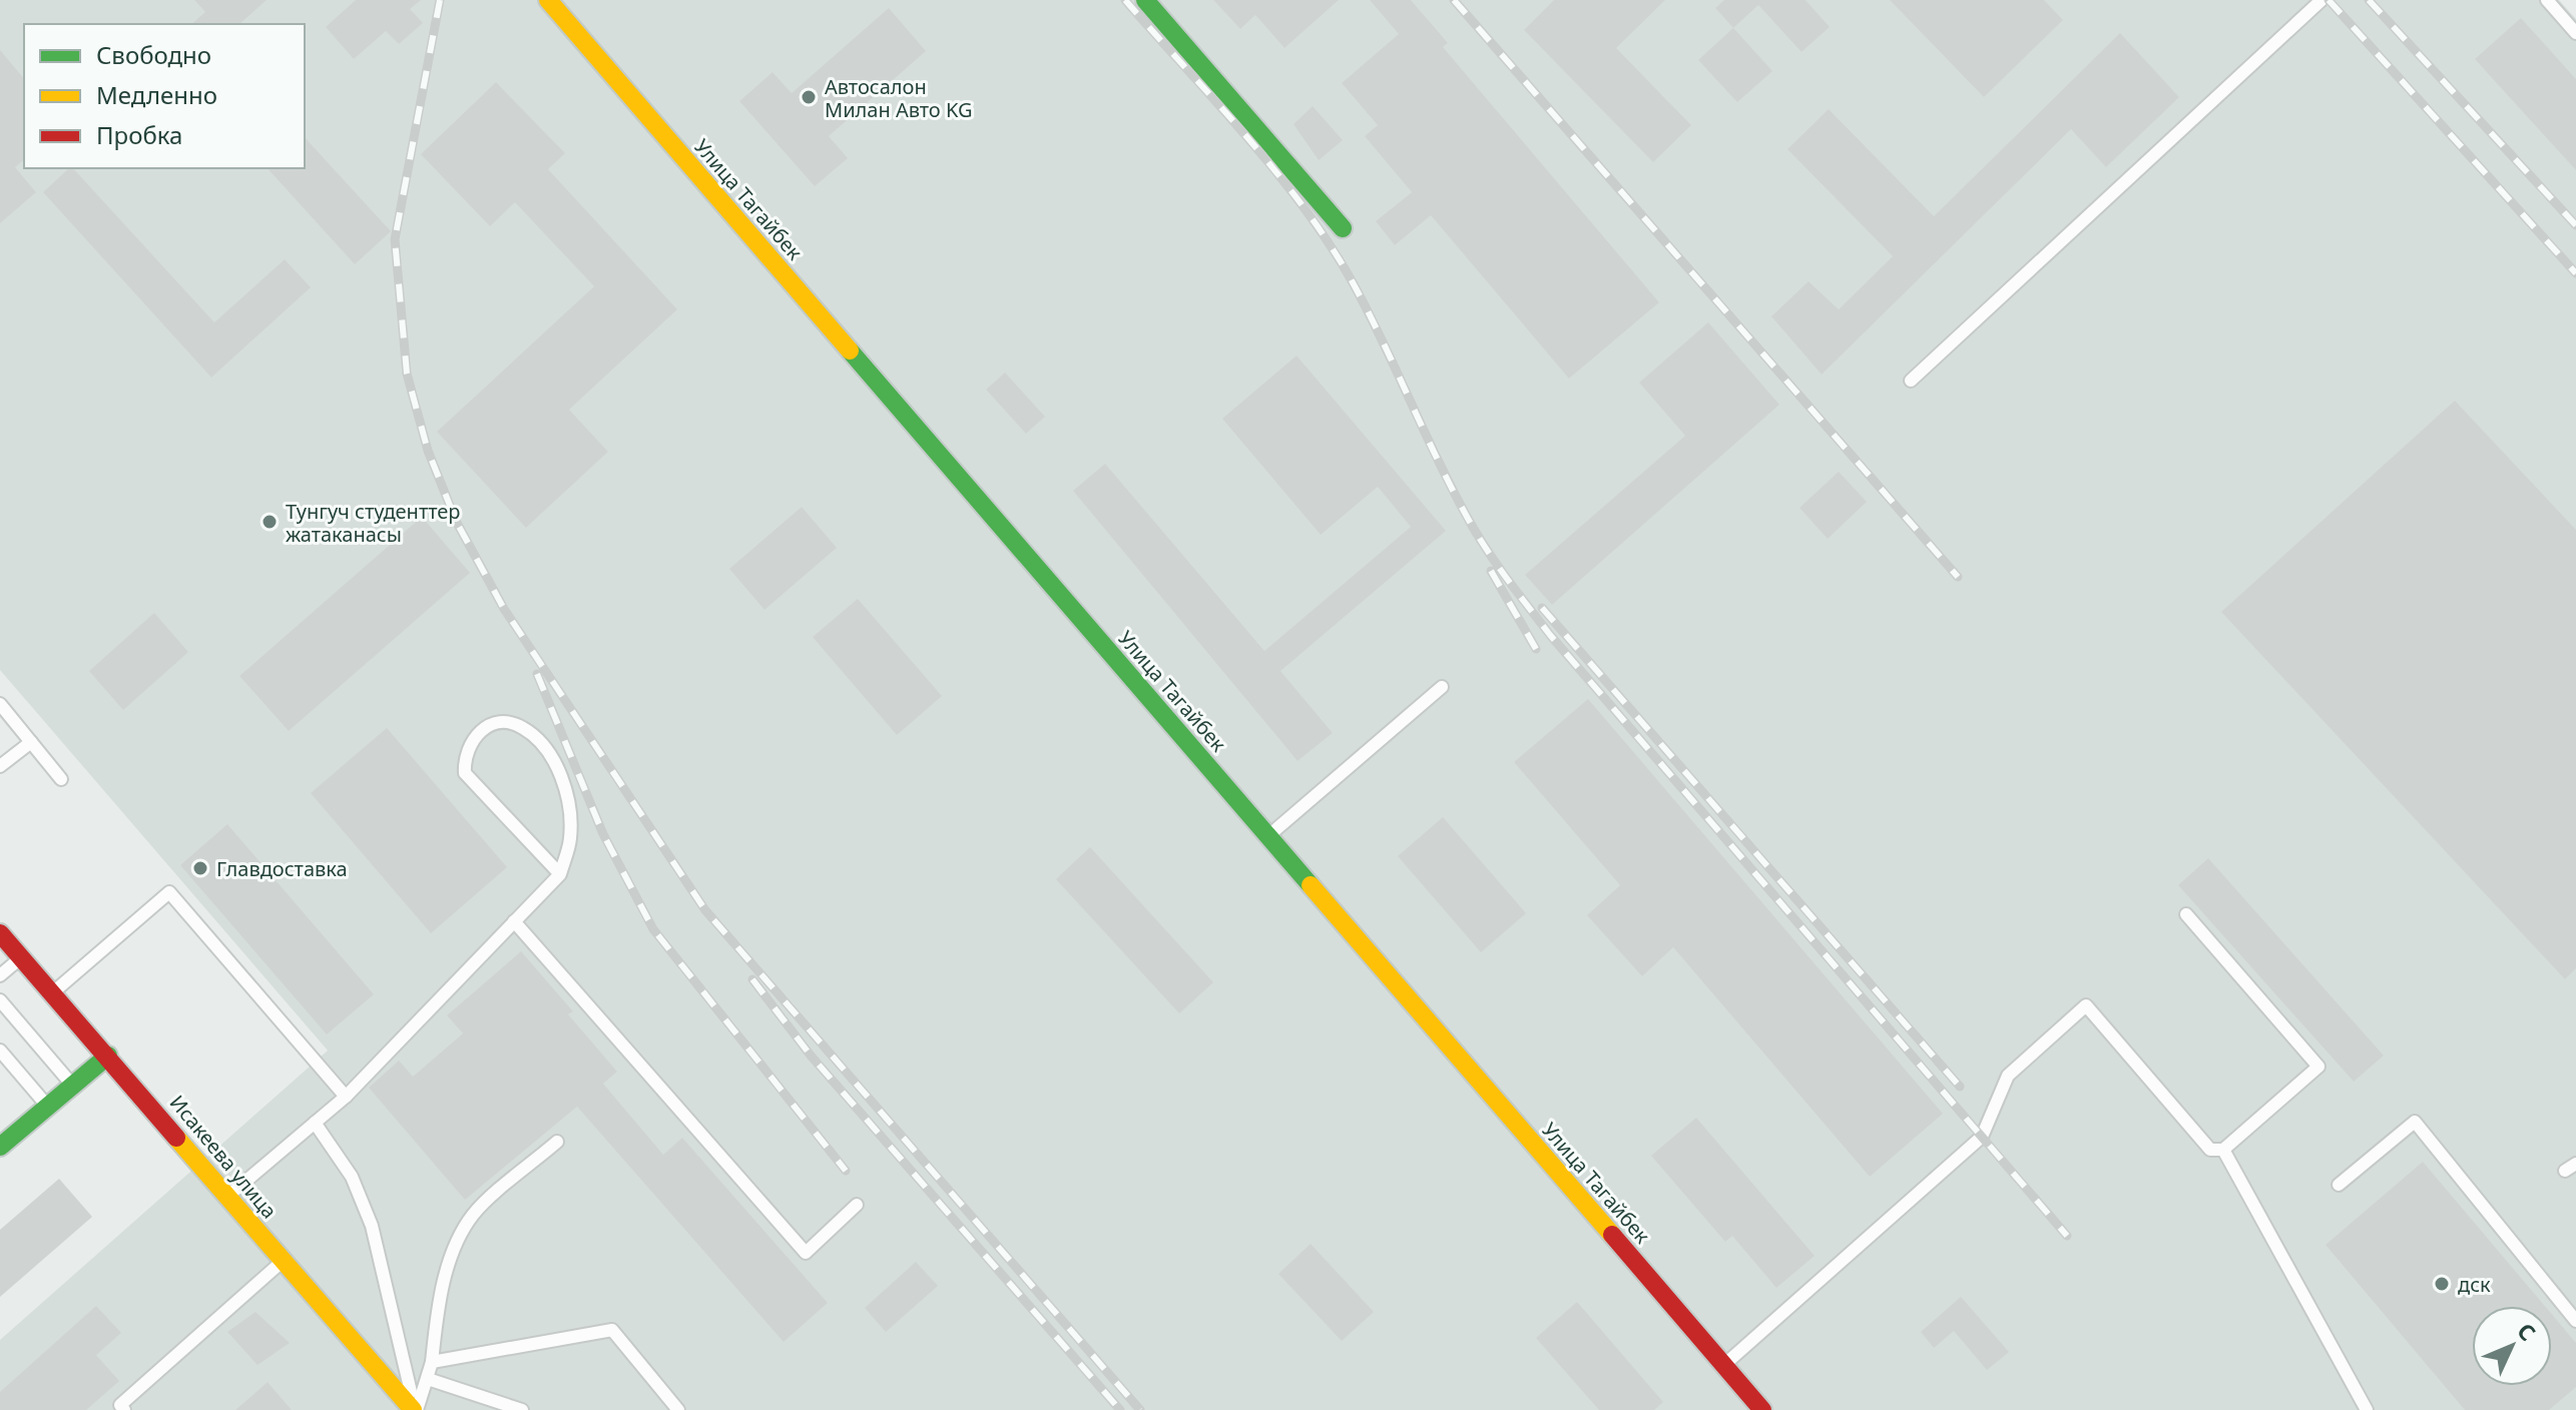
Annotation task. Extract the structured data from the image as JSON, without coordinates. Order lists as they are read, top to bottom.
{
  "streets": {
    "street": ["Улица Тагайбек", "Исакеева улица"]
  },
  "places": [
    "Автосалон Милан Авто KG",
    "Тунгуч студенттер жатаканасы",
    "Главдоставка",
    "дск"
  ],
  "legend": ["Свободно", "Медленно", "Пробка"],
  "north": "top right"
}
